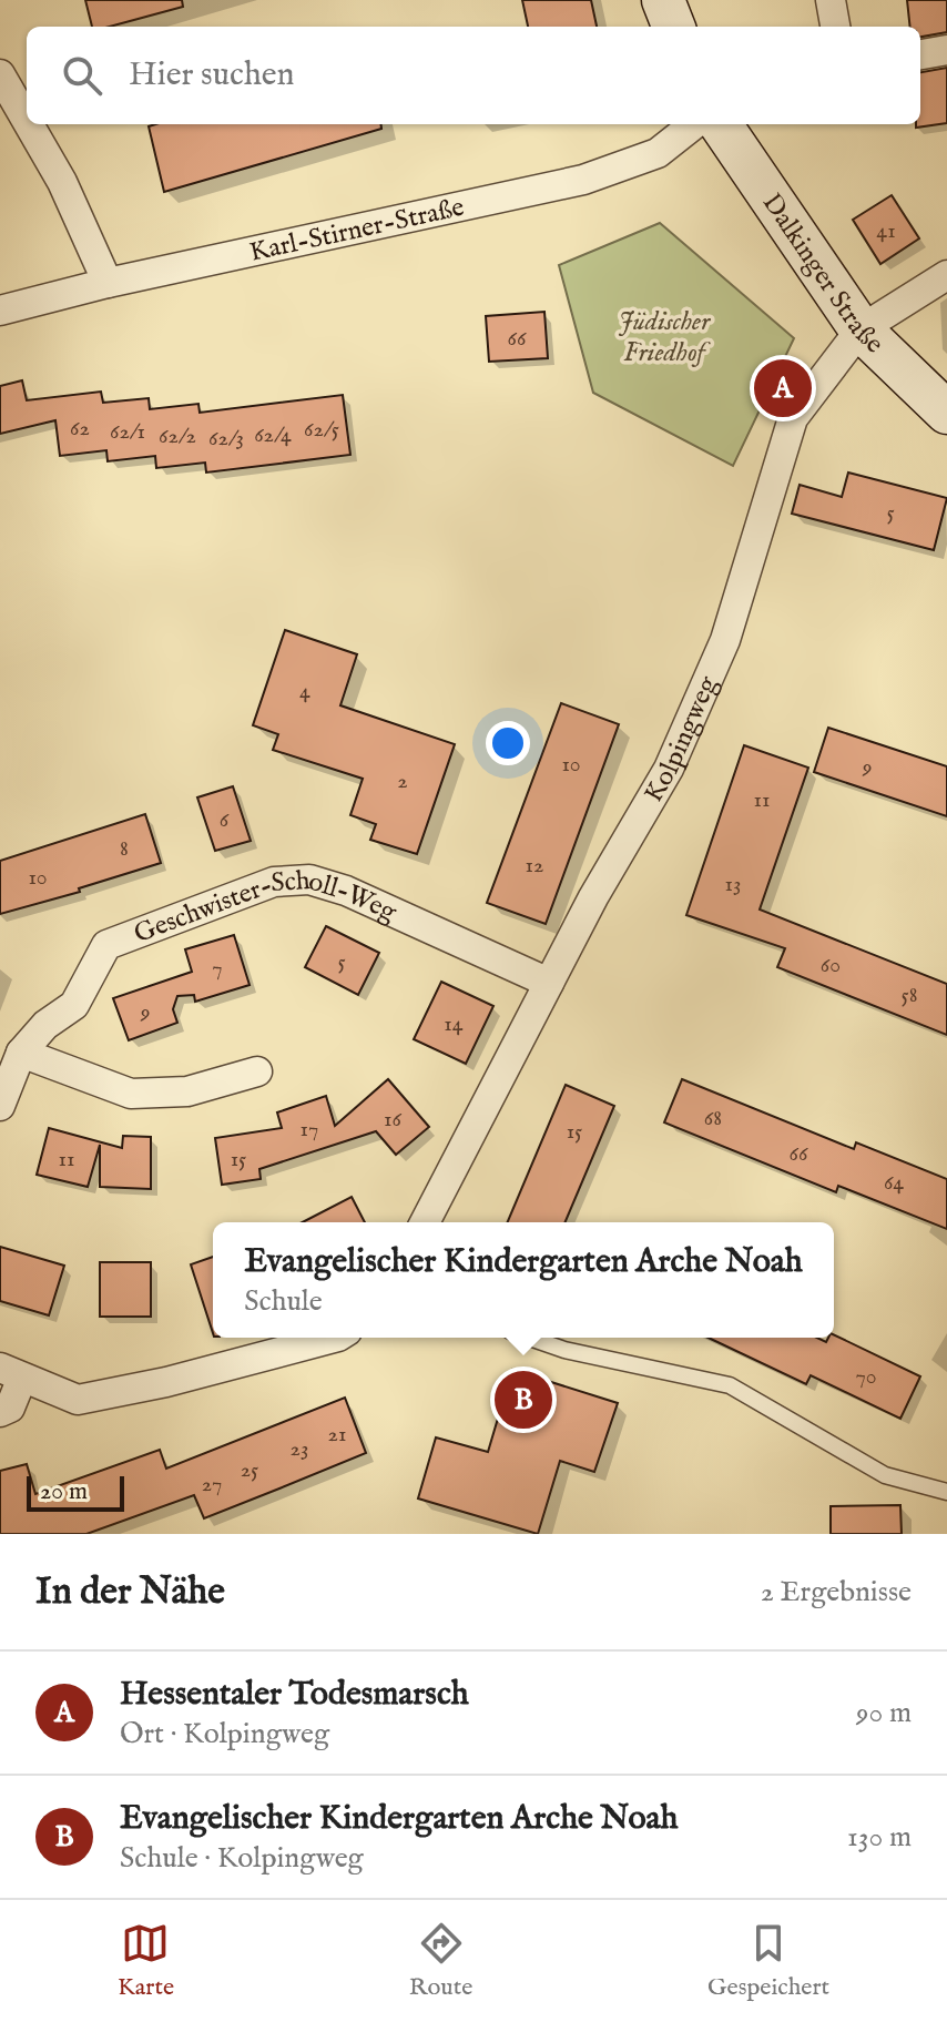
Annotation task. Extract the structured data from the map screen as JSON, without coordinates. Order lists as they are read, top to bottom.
{
  "streets": {
    "street": [
      "Karl-Stirner-Straße",
      "Dalkinger Straße",
      "Kolpingweg",
      "Geschwister-Scholl-Weg"
    ]
  },
  "crossings": [
    ["Dalkinger Straße", "Kolpingweg"],
    ["Kolpingweg", "Geschwister-Scholl-Weg"]
  ],
  "parks": ["Jüdischer Friedhof"],
  "house_numbers": [
    "41",
    "66",
    "62",
    "62/5",
    "62/1",
    "62/4",
    "62/2",
    "62/3",
    "5",
    "4",
    "10",
    "9",
    "2",
    "11",
    "6",
    "8",
    "12",
    "10",
    "13",
    "5",
    "60",
    "7",
    "58",
    "9",
    "14",
    "68",
    "16",
    "17",
    "15",
    "66",
    "11",
    "15",
    "64",
    "70",
    "21",
    "23",
    "25",
    "27"
  ],
  "scale_bar": "20 m",
  "page": {
    "search": "Hier suchen",
    "pins": ["A", "B"],
    "popup": ["Evangelischer Kindergarten Arche Noah", "Schule"],
    "scale": "20 m",
    "heading": ["In der Nähe", "2 Ergebnisse"],
    "list": [
      {
        "mark": "A",
        "name": "Hessentaler Todesmarsch",
        "note": "Ort · Kolpingweg",
        "value": "90 m"
      },
      {
        "mark": "B",
        "name": "Evangelischer Kindergarten Arche Noah",
        "note": "Schule · Kolpingweg",
        "value": "130 m"
      }
    ],
    "nav": ["Karte", "Route", "Gespeichert"]
  }
}
